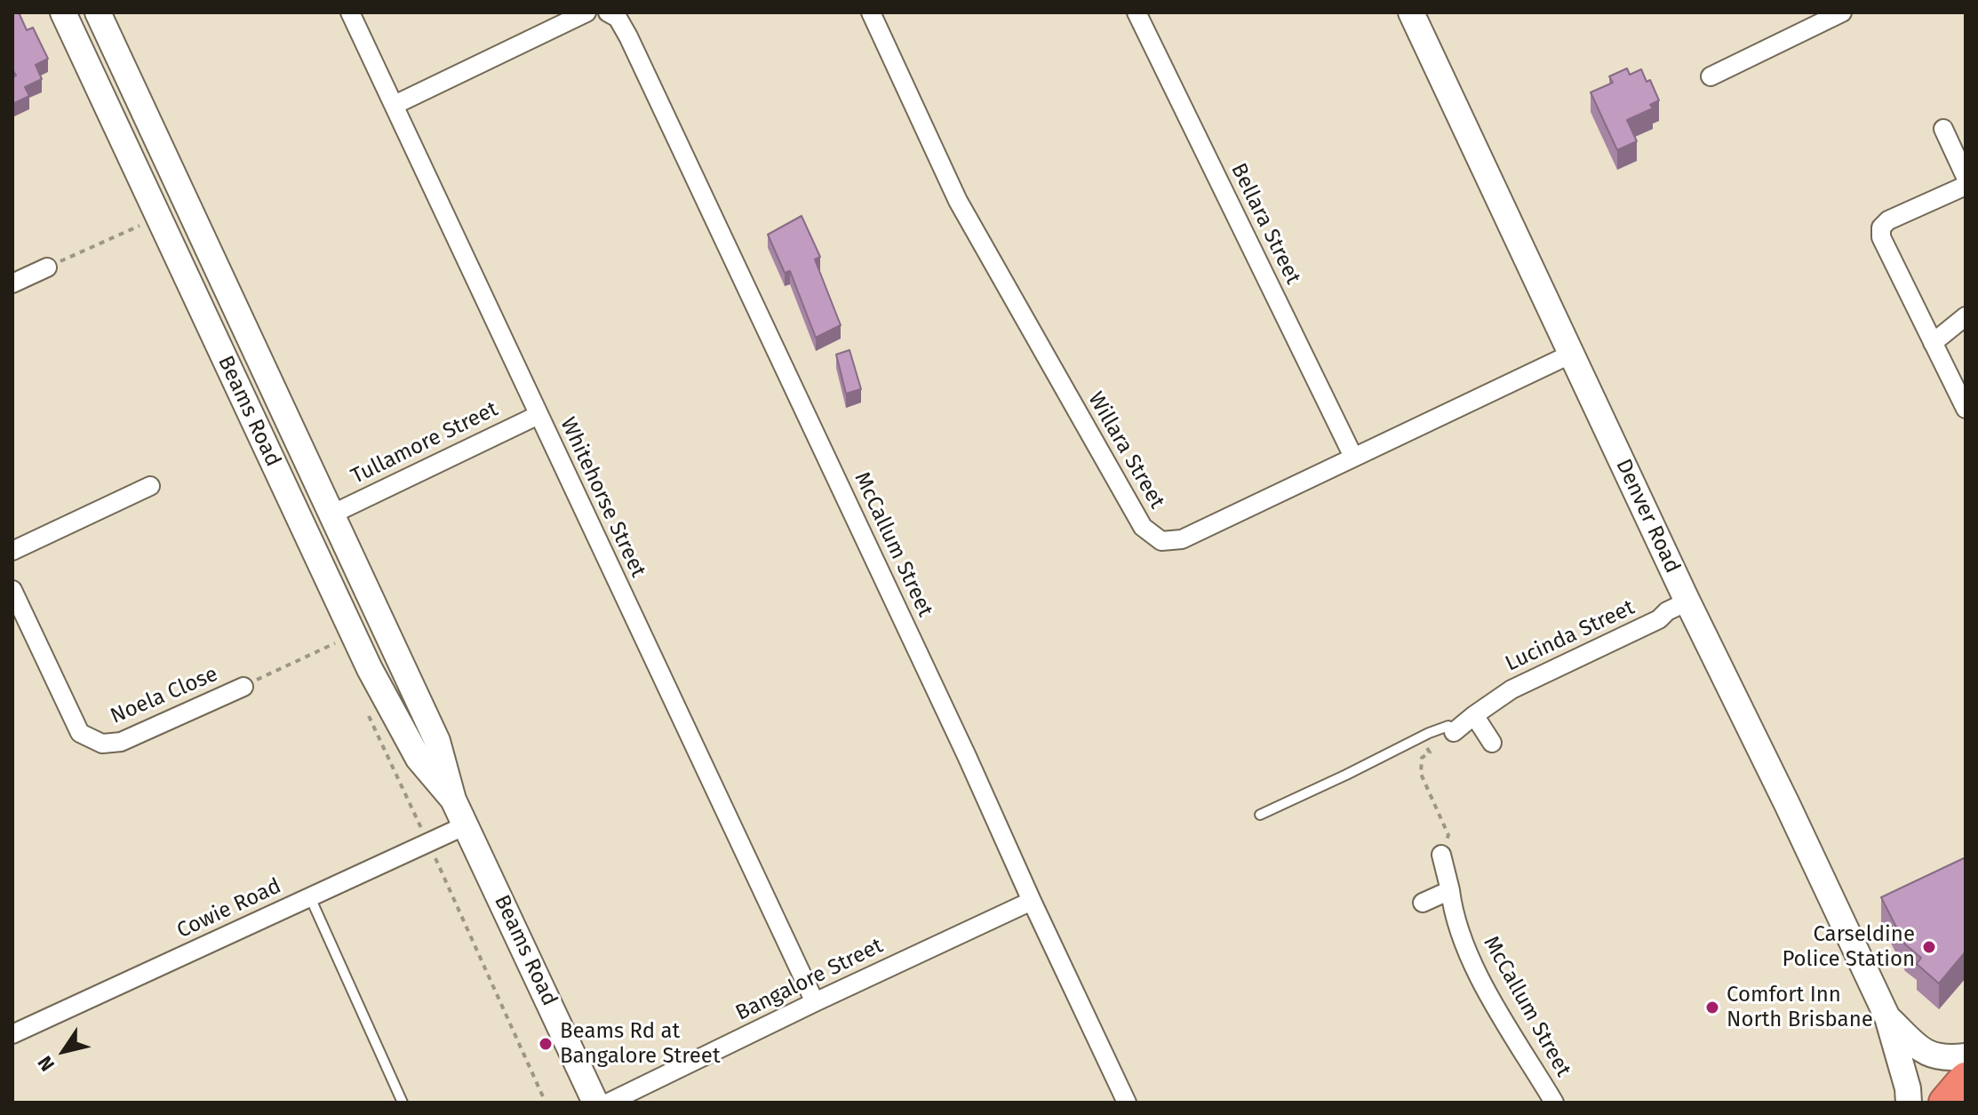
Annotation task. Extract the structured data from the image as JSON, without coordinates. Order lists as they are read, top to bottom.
{
  "streets": {
    "main road": ["Beams Road", "Denver Road"],
    "street": [
      "Bellara Street",
      "Tullamore Street",
      "Willara Street",
      "Whitehorse Street",
      "McCallum Street",
      "Lucinda Street",
      "Noela Close",
      "Cowie Road",
      "Bangalore Street"
    ]
  },
  "crossings": [
    ["Bellara Street", "Willara Street"],
    ["Beams Road", "Tullamore Street"],
    ["Beams Road", "Cowie Road"],
    ["Tullamore Street", "Whitehorse Street"],
    ["Willara Street", "Denver Road"],
    ["Whitehorse Street", "Bangalore Street"],
    ["Denver Road", "Lucinda Street"],
    ["McCallum Street", "Bangalore Street"]
  ],
  "places": ["Carseldine Police Station", "Comfort Inn North Brisbane", "Beams Rd at Bangalore Street"],
  "north": "bottom left"
}
